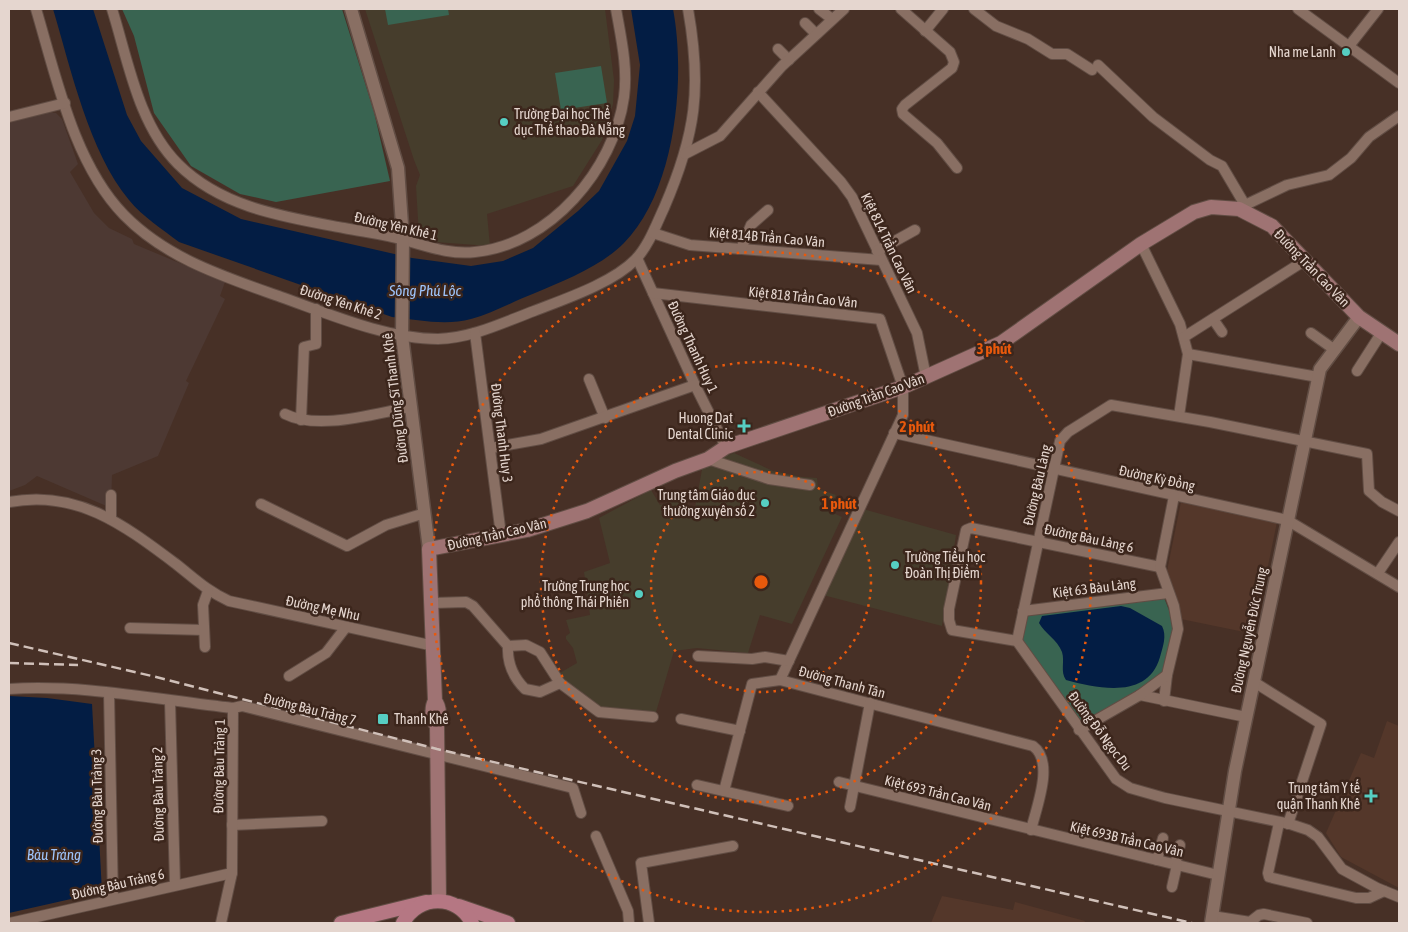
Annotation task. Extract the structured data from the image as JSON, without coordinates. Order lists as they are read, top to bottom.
{
  "streets": {
    "main road": ["Đường Trần Cao Vân"],
    "street": [
      "Đường Yên Khê 1",
      "Kiệt 814B Trần Cao Vân",
      "Kiệt 814 Trần Cao Vân",
      "Kiệt 818 Trần Cao Vân",
      "Đường Yên Khê 2",
      "Đường Thanh Huy 1",
      "Đường Dũng Sĩ Thanh Khê",
      "Đường Thanh Huy 3",
      "Đường Kỳ Đồng",
      "Đường Bàu Làng",
      "Đường Bàu Làng 6",
      "Kiệt 63 Bàu Làng",
      "Đường Mẹ Nhu",
      "Đường Nguyễn Đức Trung",
      "Đường Thanh Tân",
      "Đường Bàu Trảng 7",
      "Đường Đỗ Ngọc Du",
      "Đường Bàu Trảng 1",
      "Kiệt 693 Trần Cao Vân",
      "Đường Bàu Trảng 2",
      "Đường Bàu Trảng 3",
      "Kiệt 693B Trần Cao Vân",
      "Đường Bàu Trảng 6"
    ]
  },
  "crossings": [
    ["Đường Yên Khê 1", "Đường Dũng Sĩ Thanh Khê"],
    ["Kiệt 814B Trần Cao Vân", "Kiệt 814 Trần Cao Vân"],
    ["Kiệt 814B Trần Cao Vân", "Đường Yên Khê 2"],
    ["Kiệt 814 Trần Cao Vân", "Đường Trần Cao Vân"],
    ["Đường Trần Cao Vân", "Kiệt 818 Trần Cao Vân"],
    ["Đường Trần Cao Vân", "Đường Thanh Huy 1"],
    ["Đường Trần Cao Vân", "Đường Dũng Sĩ Thanh Khê"],
    ["Đường Trần Cao Vân", "Đường Thanh Huy 3"],
    ["Đường Trần Cao Vân", "Đường Mẹ Nhu"],
    ["Đường Trần Cao Vân", "Đường Nguyễn Đức Trung"],
    ["Đường Trần Cao Vân", "Đường Thanh Tân"],
    ["Đường Trần Cao Vân", "Đường Bàu Trảng 7"],
    ["Kiệt 818 Trần Cao Vân", "Đường Thanh Huy 1"],
    ["Kiệt 818 Trần Cao Vân", "Đường Thanh Tân"],
    ["Đường Yên Khê 2", "Đường Thanh Huy 1"],
    ["Đường Yên Khê 2", "Đường Dũng Sĩ Thanh Khê"],
    ["Đường Yên Khê 2", "Đường Thanh Huy 3"],
    ["Đường Kỳ Đồng", "Đường Bàu Làng"],
    ["Đường Kỳ Đồng", "Đường Nguyễn Đức Trung"],
    ["Đường Kỳ Đồng", "Đường Thanh Tân"],
    ["Đường Bàu Làng", "Đường Bàu Làng 6"],
    ["Đường Bàu Làng", "Kiệt 63 Bàu Làng"],
    ["Đường Bàu Làng", "Đường Nguyễn Đức Trung"],
    ["Đường Bàu Làng", "Đường Đỗ Ngọc Du"],
    ["Đường Bàu Làng 6", "Đường Đỗ Ngọc Du"],
    ["Đường Nguyễn Đức Trung", "Đường Đỗ Ngọc Du"],
    ["Đường Nguyễn Đức Trung", "Kiệt 693B Trần Cao Vân"],
    ["Đường Thanh Tân", "Kiệt 693 Trần Cao Vân"],
    ["Đường Thanh Tân", "Kiệt 693B Trần Cao Vân"],
    ["Đường Bàu Trảng 7", "Đường Bàu Trảng 1"],
    ["Đường Bàu Trảng 7", "Đường Bàu Trảng 2"],
    ["Đường Bàu Trảng 7", "Đường Bàu Trảng 3"],
    ["Đường Bàu Trảng 1", "Đường Bàu Trảng 6"],
    ["Kiệt 693 Trần Cao Vân", "Kiệt 693B Trần Cao Vân"],
    ["Đường Bàu Trảng 2", "Đường Bàu Trảng 6"],
    ["Đường Bàu Trảng 3", "Đường Bàu Trảng 6"]
  ],
  "water": ["Sông Phú Lộc", "Bàu Trảng"],
  "places": {
    "other": [
      "Nha me Lanh",
      "Trường Đại học Thể dục Thể thao Đà Nẵng",
      "Trung tâm Giáo dục thường xuyên số 2",
      "Trường Tiểu học Đoàn Thị Điểm",
      "Trường Trung học phổ thông Thái Phiên"
    ],
    "health": ["Huong Dat Dental Clinic", "Trung tâm Y tế quận Thanh Khê"],
    "transit": ["Thanh Khê"]
  },
  "rings": ["3 phút", "2 phút", "1 phút"]
}
